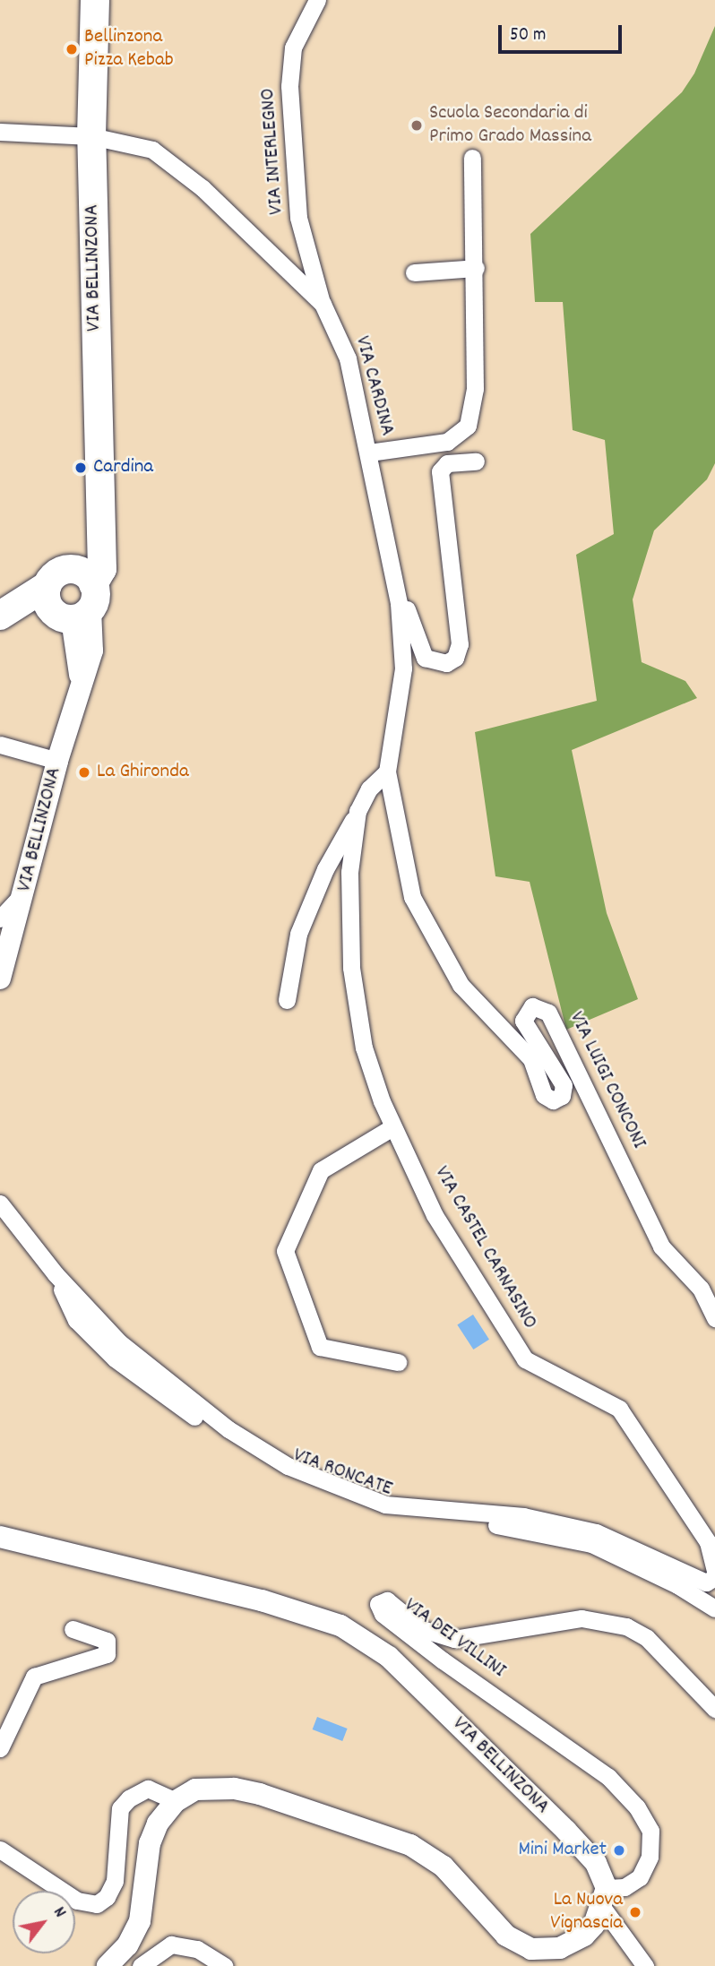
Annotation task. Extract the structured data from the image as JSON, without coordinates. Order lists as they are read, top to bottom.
{
  "streets": {
    "main road": ["VIA BELLINZONA"],
    "street": [
      "VIA INTERLEGNO",
      "VIA CARDINA",
      "VIA LUIGI CONCONI",
      "VIA CASTEL CARNASINO",
      "VIA RONCATE",
      "VIA DEI VILLINI"
    ]
  },
  "crossings": [
    ["VIA INTERLEGNO", "VIA CARDINA"],
    ["VIA BELLINZONA", "VIA CARDINA"],
    ["VIA BELLINZONA", "VIA DEI VILLINI"],
    ["VIA CARDINA", "VIA LUIGI CONCONI"],
    ["VIA CARDINA", "VIA CASTEL CARNASINO"],
    ["VIA LUIGI CONCONI", "VIA CASTEL CARNASINO"]
  ],
  "places": [
    "Bellinzona Pizza Kebab",
    "Scuola Secondaria di Primo Grado Massina",
    "Cardina",
    "La Ghironda",
    "Mini Market",
    "La Nuova Vignascia"
  ],
  "scale_bar": "50 m",
  "north": "top right"
}
